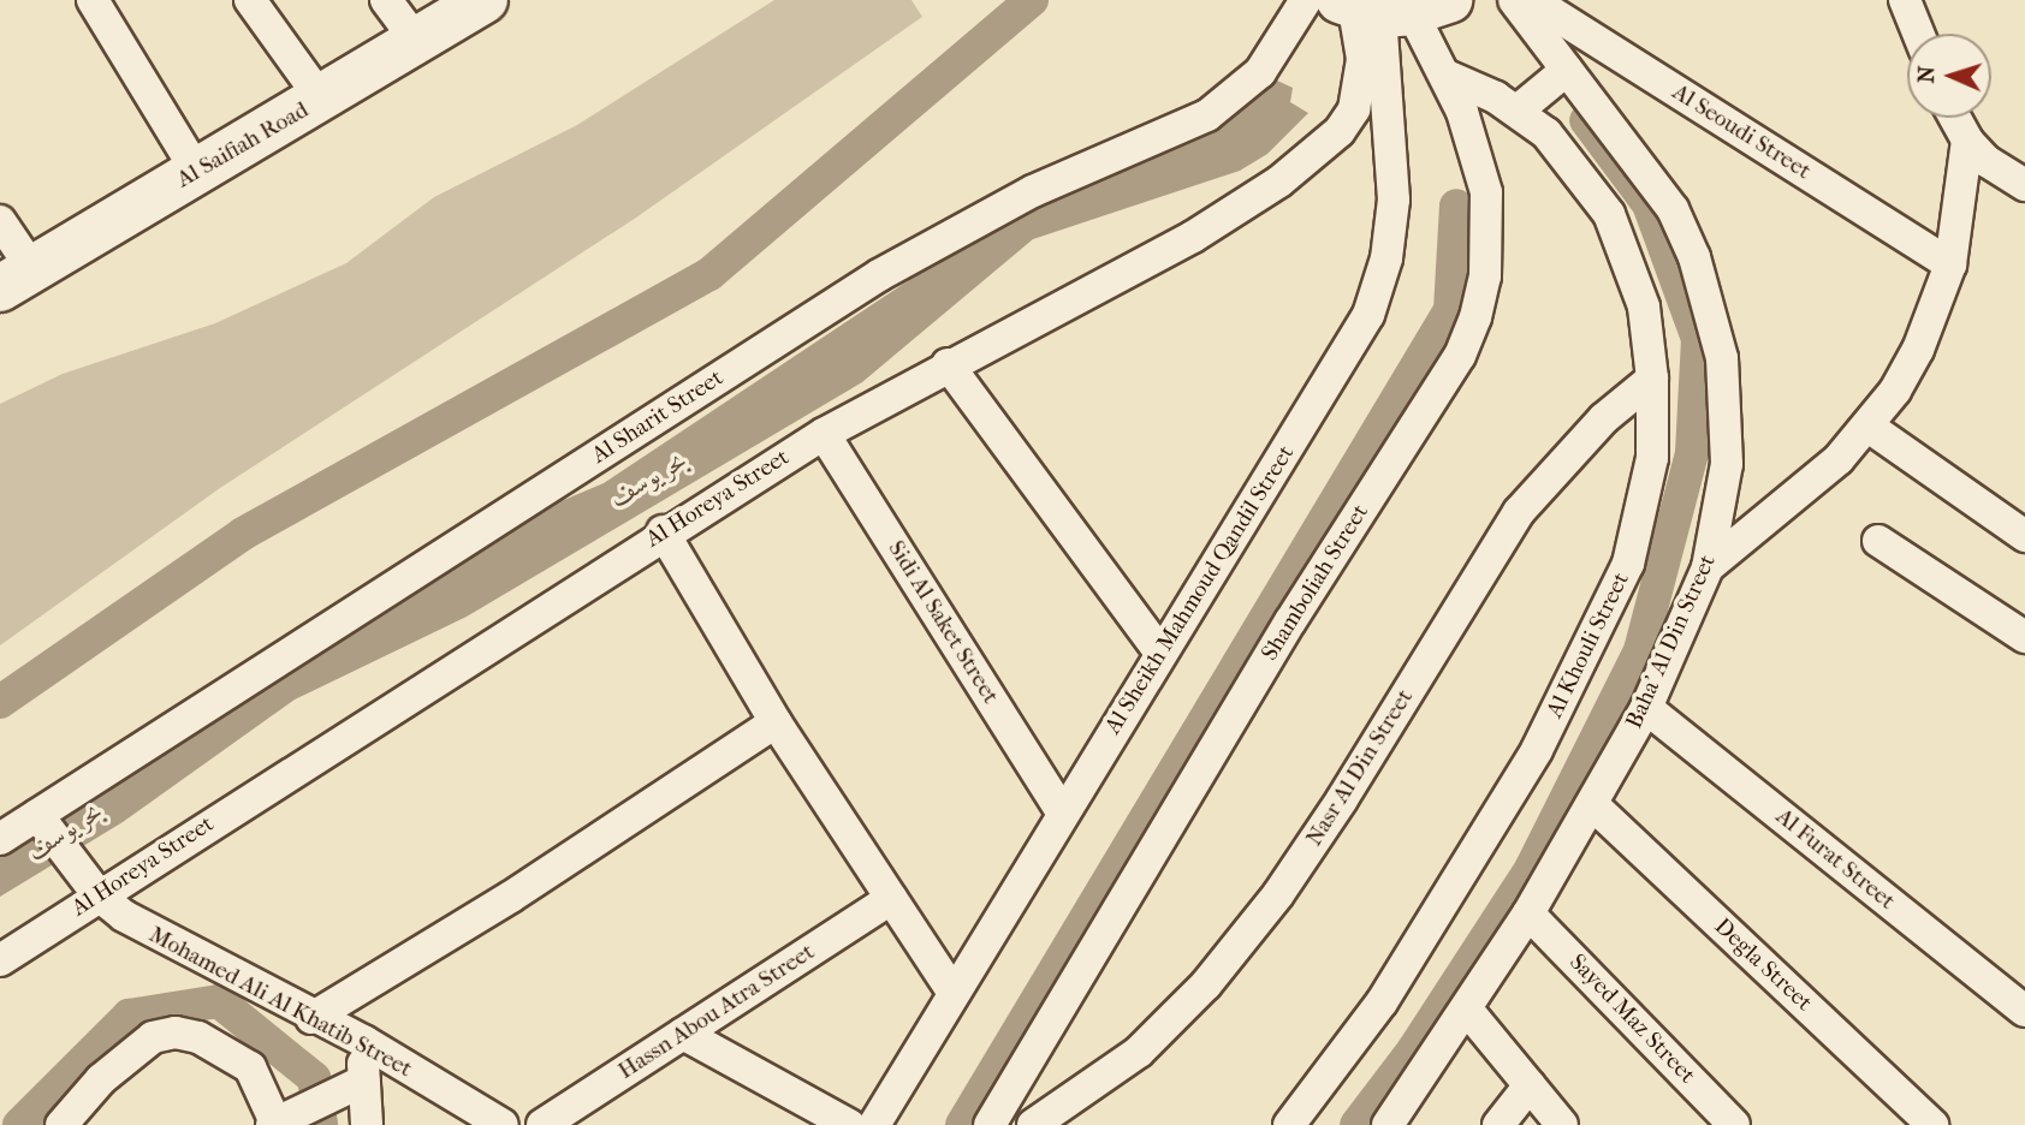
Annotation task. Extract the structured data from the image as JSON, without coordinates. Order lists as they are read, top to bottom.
{
  "streets": {
    "street": [
      "Al Seoudi Street",
      "Al Saifiah Road",
      "Al Sharit Street",
      "Al Horeya Street",
      "Shamboliah Street",
      "Al Sheikh Mahmoud Qandil Street",
      "Sidi Al Saket Street",
      "Baha' Al Din Street",
      "Al Khouli Street",
      "Nasr Al Din Street",
      "Al Furat Street",
      "Degla Street",
      "Mohamed Ali Al Khatib Street",
      "Hassn Abou Atra Street",
      "Sayed Maz Street"
    ]
  },
  "crossings": [
    ["Al Sharit Street", "Mohamed Ali Al Khatib Street"],
    ["Al Horeya Street", "Shamboliah Street"],
    ["Al Horeya Street", "Al Sheikh Mahmoud Qandil Street"],
    ["Al Horeya Street", "Sidi Al Saket Street"],
    ["Al Horeya Street", "Mohamed Ali Al Khatib Street"],
    ["Shamboliah Street", "Al Sheikh Mahmoud Qandil Street"],
    ["Shamboliah Street", "Al Khouli Street"],
    ["Al Sheikh Mahmoud Qandil Street", "Sidi Al Saket Street"],
    ["Baha' Al Din Street", "Al Furat Street"],
    ["Baha' Al Din Street", "Degla Street"],
    ["Baha' Al Din Street", "Sayed Maz Street"],
    ["Al Khouli Street", "Nasr Al Din Street"]
  ],
  "water": ["بحر يوسف"],
  "north": "left"
}
